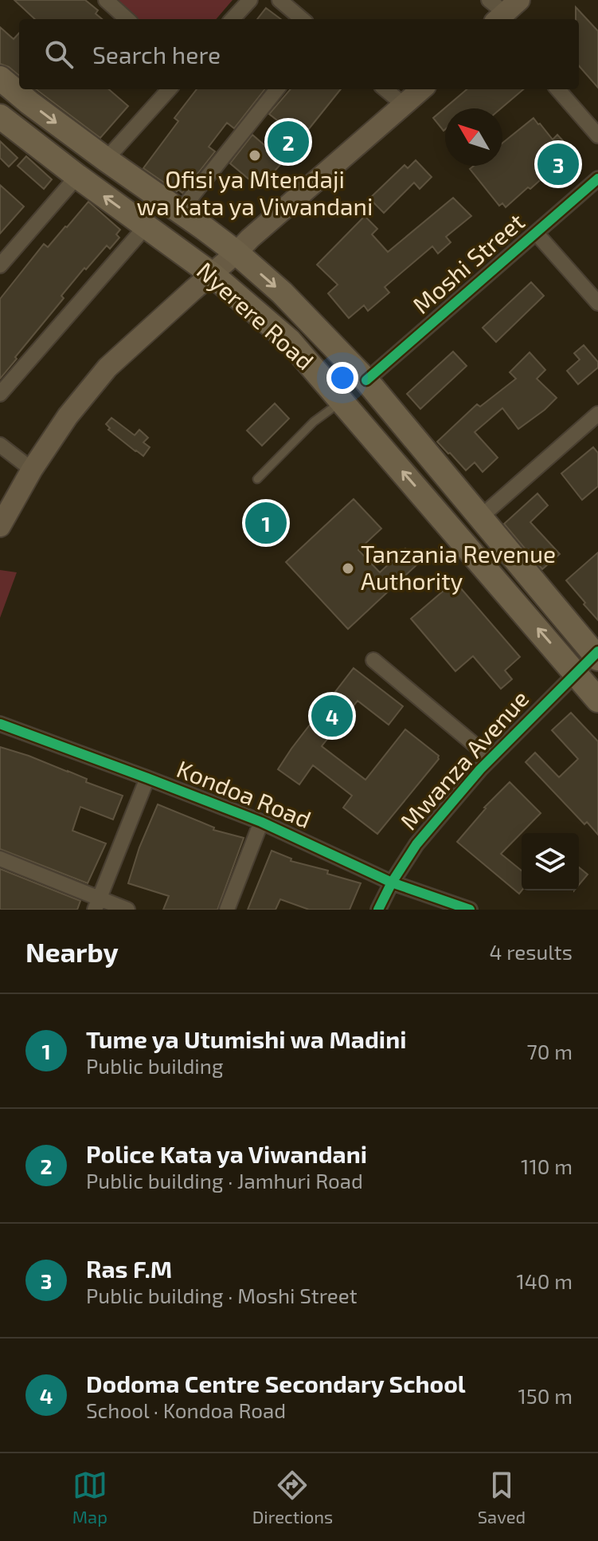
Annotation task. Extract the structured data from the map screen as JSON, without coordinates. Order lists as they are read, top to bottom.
{
  "streets": {
    "highway": ["Nyerere Road"],
    "street": ["Moshi Street", "Mwanza Avenue", "Kondoa Road"]
  },
  "crossings": [
    ["Moshi Street", "Nyerere Road"],
    ["Nyerere Road", "Mwanza Avenue"],
    ["Mwanza Avenue", "Kondoa Road"]
  ],
  "places": ["Ofisi ya Mtendaji wa Kata ya Viwandani", "Tanzania Revenue Authority"],
  "north": "top left",
  "page": {
    "search": "Search here",
    "pins": [
      "2",
      "3",
      "1",
      "4"
    ],
    "heading": ["Nearby", "4 results"],
    "list": [
      {
        "mark": "1",
        "name": "Tume ya Utumishi wa Madini",
        "note": "Public building",
        "value": "70 m"
      },
      {
        "mark": "2",
        "name": "Police Kata ya Viwandani",
        "note": "Public building · Jamhuri Road",
        "value": "110 m"
      },
      {
        "mark": "3",
        "name": "Ras F.M",
        "note": "Public building · Moshi Street",
        "value": "140 m"
      },
      {
        "mark": "4",
        "name": "Dodoma Centre Secondary School",
        "note": "School · Kondoa Road",
        "value": "150 m"
      }
    ],
    "nav": ["Map", "Directions", "Saved"]
  }
}
